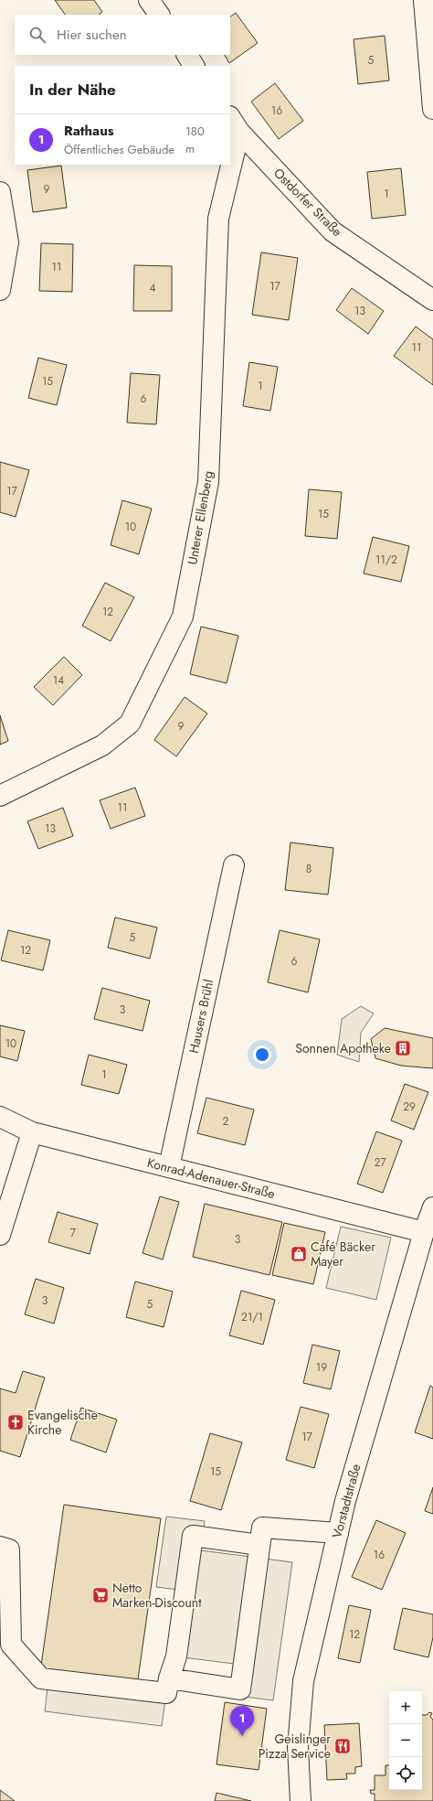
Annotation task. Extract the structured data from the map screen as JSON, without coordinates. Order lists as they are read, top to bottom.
{
  "streets": {
    "street": [
      "Ostdorfer Straße",
      "Unterer Ellenberg",
      "Hausers Brühl",
      "Konrad-Adenauer-Straße",
      "Vorstadtstraße"
    ]
  },
  "crossings": [
    ["Ostdorfer Straße", "Unterer Ellenberg"],
    ["Hausers Brühl", "Konrad-Adenauer-Straße"],
    ["Konrad-Adenauer-Straße", "Vorstadtstraße"]
  ],
  "places": {
    "building": ["Sonnen Apotheke"],
    "shop": ["Café Bäcker Mayer"],
    "church": ["Evangelische Kirche"],
    "supermarket": ["Netto Marken-Discount"],
    "restaurant": ["Geislinger Pizza Service"]
  },
  "house_numbers": [
    "5",
    "16",
    "9",
    "1",
    "11",
    "17",
    "4",
    "13",
    "11",
    "15",
    "1",
    "6",
    "17",
    "15",
    "10",
    "11/2",
    "12",
    "14",
    "9",
    "11",
    "13",
    "8",
    "5",
    "12",
    "6",
    "3",
    "10",
    "1",
    "29",
    "2",
    "27",
    "7",
    "3",
    "3",
    "5",
    "21/1",
    "19",
    "17",
    "15",
    "16",
    "12"
  ],
  "page": {
    "search": "Hier suchen",
    "heading": "In der Nähe",
    "list": [
      {
        "mark": "1",
        "name": "Rathaus",
        "note": "Öffentliches Gebäude",
        "value": "180 m"
      }
    ],
    "map_buttons": ["+", "−"],
    "pins": "1"
  }
}
